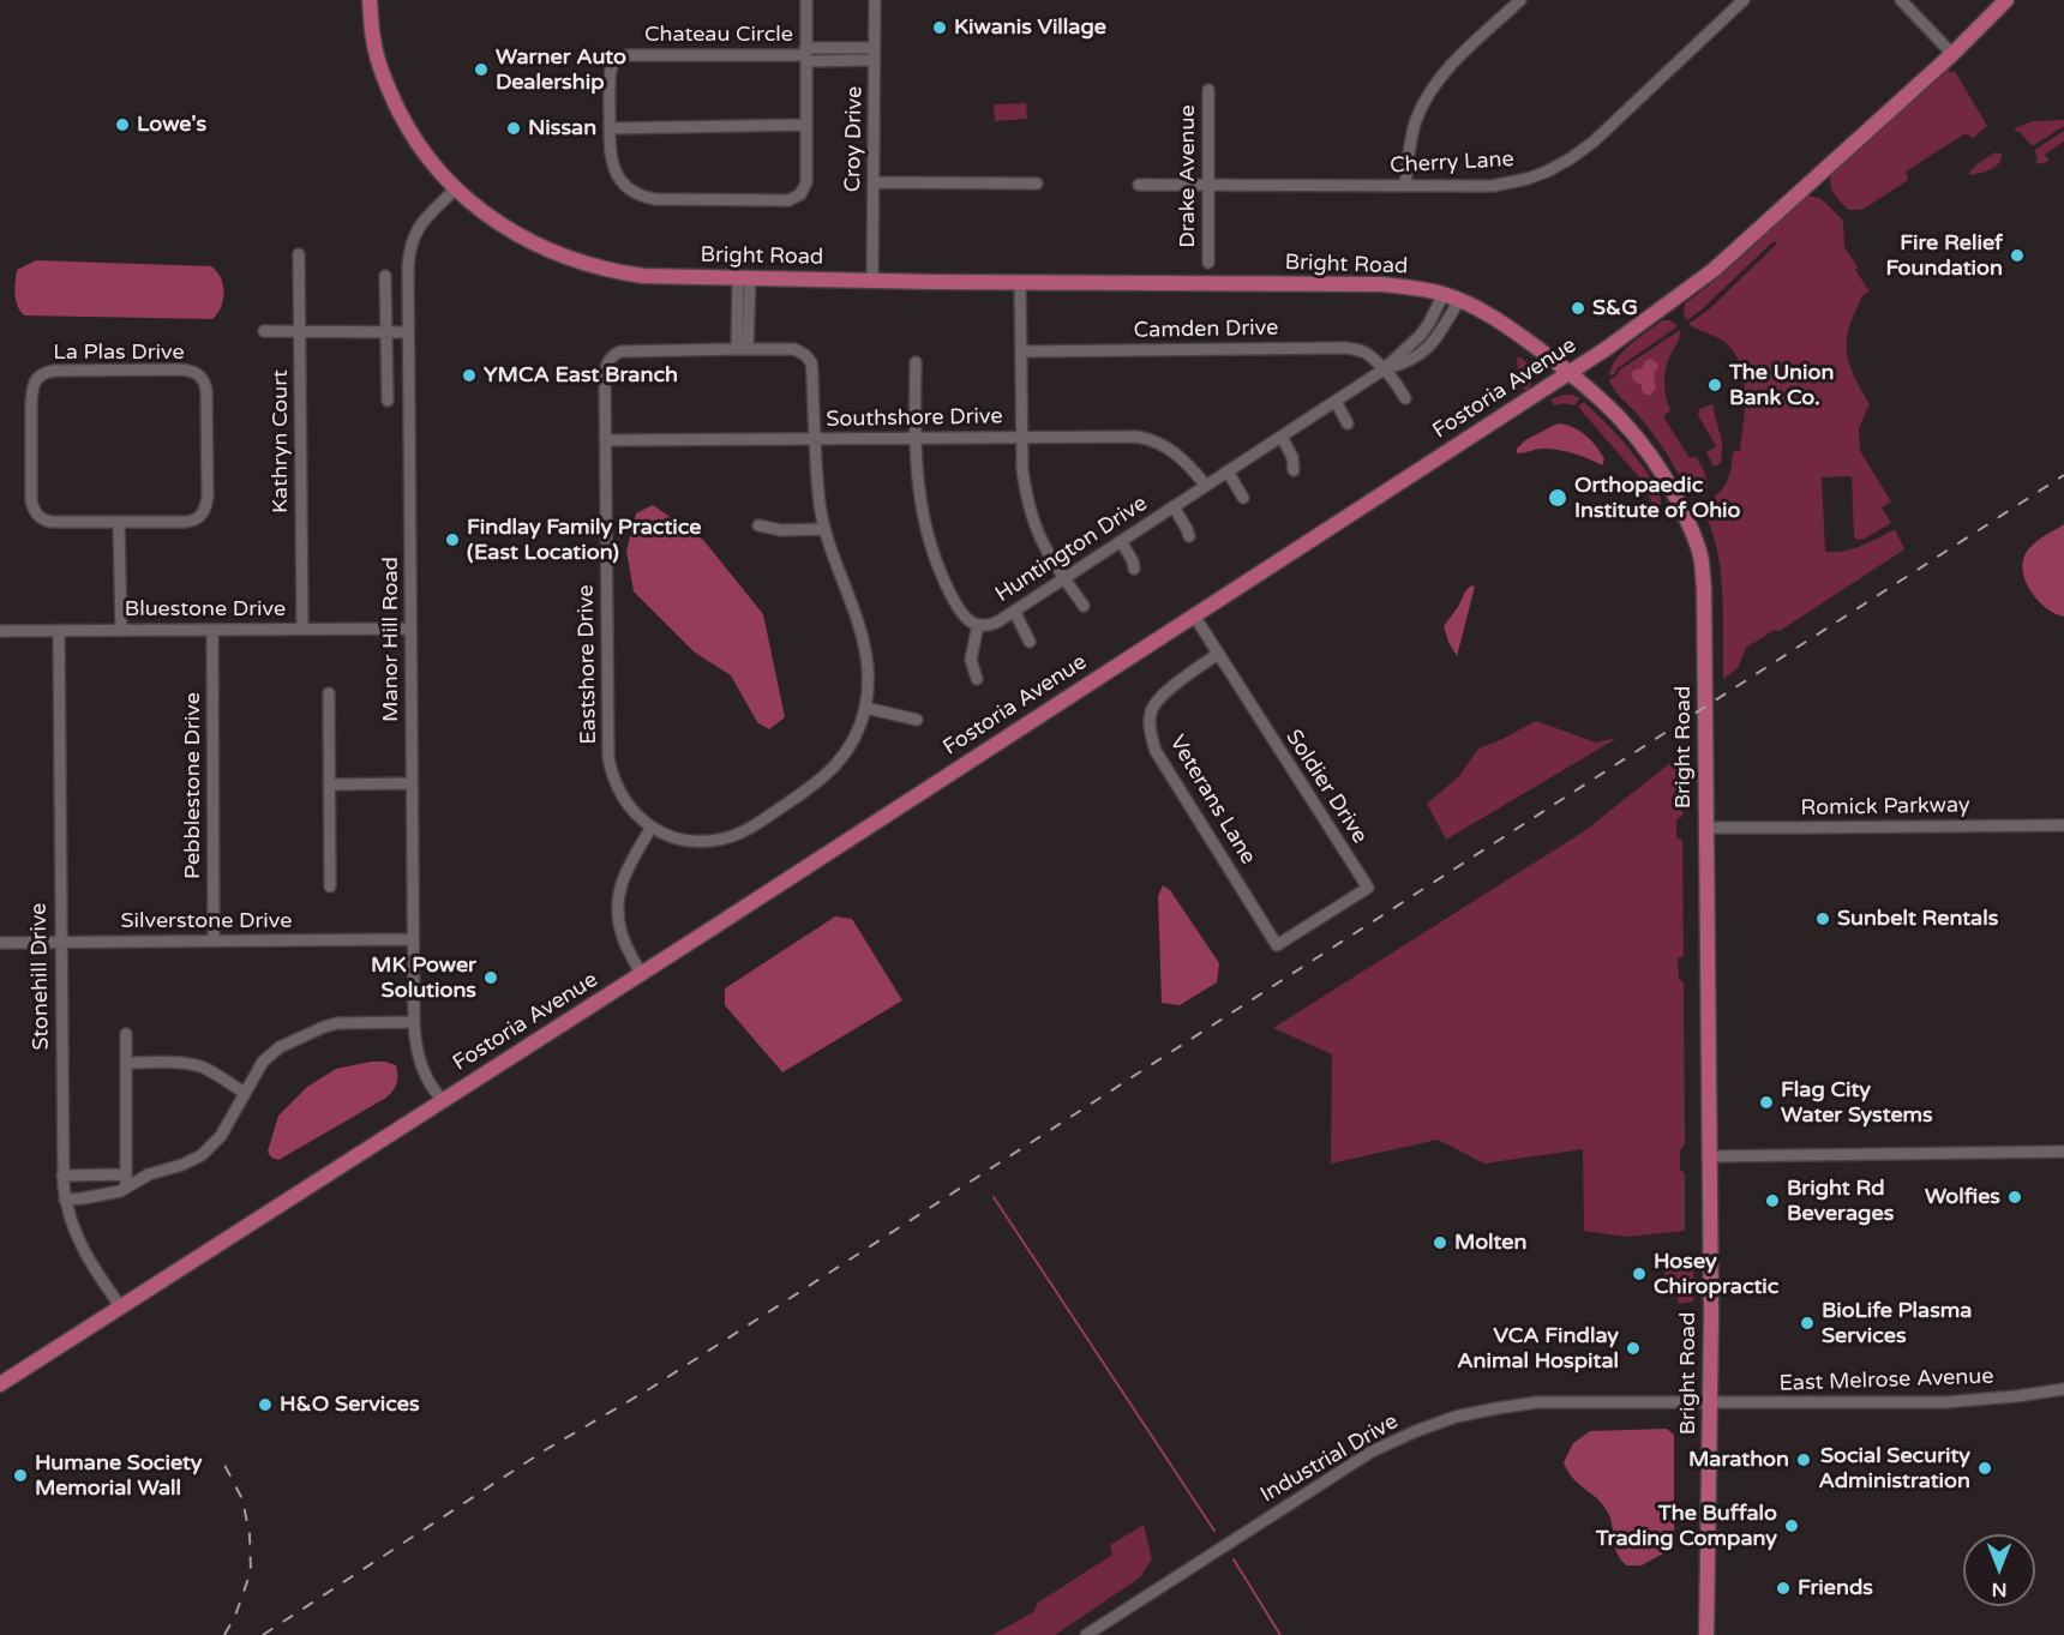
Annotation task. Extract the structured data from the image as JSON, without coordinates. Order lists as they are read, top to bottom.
{
  "streets": {
    "main road": ["Bright Road", "Fostoria Avenue"],
    "street": [
      "Chateau Circle",
      "Croy Drive",
      "Cherry Lane",
      "Drake Avenue",
      "Camden Drive",
      "La Plas Drive",
      "Southshore Drive",
      "Kathryn Court",
      "Huntington Drive",
      "Bluestone Drive",
      "Manor Hill Road",
      "Eastshore Drive",
      "Pebblestone Drive",
      "Soldier Drive",
      "Veterans Lane",
      "Romick Parkway",
      "Silverstone Drive",
      "Stonehill Drive",
      "East Melrose Avenue",
      "Industrial Drive"
    ]
  },
  "crossings": [
    ["Croy Drive", "Bright Road"],
    ["Cherry Lane", "Drake Avenue"],
    ["Bright Road", "Fostoria Avenue"],
    ["Bright Road", "Huntington Drive"],
    ["Bright Road", "Manor Hill Road"],
    ["Bright Road", "Romick Parkway"],
    ["Bright Road", "East Melrose Avenue"],
    ["Bright Road", "Industrial Drive"],
    ["Camden Drive", "Huntington Drive"],
    ["Fostoria Avenue", "Manor Hill Road"],
    ["Fostoria Avenue", "Soldier Drive"],
    ["Fostoria Avenue", "Stonehill Drive"],
    ["Southshore Drive", "Huntington Drive"],
    ["Southshore Drive", "Eastshore Drive"],
    ["Kathryn Court", "Bluestone Drive"],
    ["Bluestone Drive", "Manor Hill Road"],
    ["Bluestone Drive", "Pebblestone Drive"],
    ["Bluestone Drive", "Stonehill Drive"],
    ["Manor Hill Road", "Silverstone Drive"],
    ["Pebblestone Drive", "Silverstone Drive"],
    ["Soldier Drive", "Veterans Lane"],
    ["Silverstone Drive", "Stonehill Drive"],
    ["East Melrose Avenue", "Industrial Drive"]
  ],
  "places": [
    "Kiwanis Village",
    "Warner Auto Dealership",
    "Lowe's",
    "Nissan",
    "Fire Relief Foundation",
    "S&G",
    "YMCA East Branch",
    "The Union Bank Co.",
    "Orthopaedic Institute of Ohio",
    "Findlay Family Practice (East Location)",
    "Sunbelt Rentals",
    "MK Power Solutions",
    "Flag City Water Systems",
    "Wolfies",
    "Bright Rd Beverages",
    "Molten",
    "Hosey Chiropractic",
    "BioLife Plasma Services",
    "VCA Findlay Animal Hospital",
    "H&O Services",
    "Marathon",
    "Social Security Administration",
    "Humane Society Memorial Wall",
    "The Buffalo Trading Company",
    "Friends"
  ],
  "north": "bottom"
}
